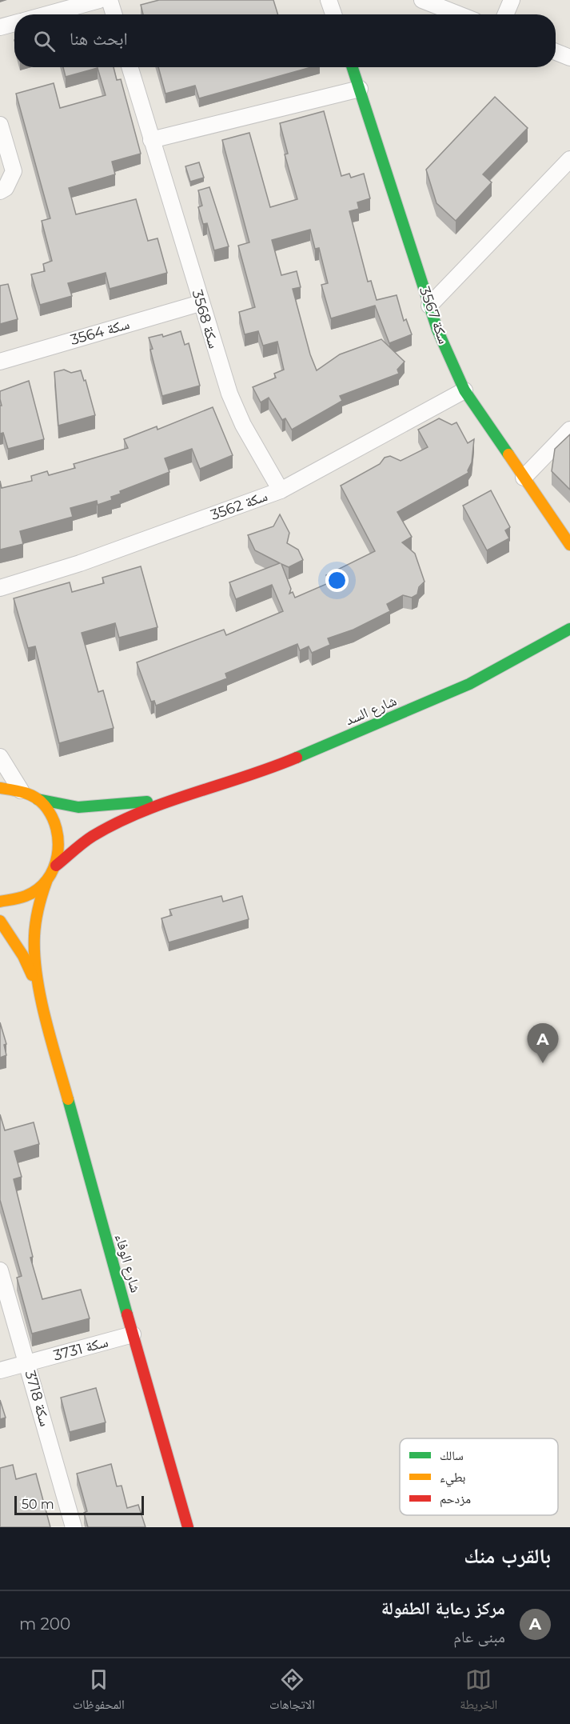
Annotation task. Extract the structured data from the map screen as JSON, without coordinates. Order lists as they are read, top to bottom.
{
  "streets": {
    "street": [
      "سكة 3567",
      "سكة 3568",
      "سكة 3564",
      "سكة 3562",
      "شارع السد",
      "شارع الوفاء",
      "سكة 3731",
      "سكة 3718"
    ]
  },
  "crossings": [
    ["سكة 3567", "سكة 3562"],
    ["سكة 3568", "سكة 3564"],
    ["سكة 3568", "سكة 3562"],
    ["شارع الوفاء", "سكة 3731"],
    ["سكة 3731", "سكة 3718"]
  ],
  "legend": ["سالك", "بطيء", "مزدحم"],
  "scale_bar": "50 m",
  "page": {
    "search": "ابحث هنا",
    "pins": "A",
    "scale": "50 m",
    "heading": "بالقرب منك",
    "list": [
      {
        "mark": "A",
        "name": "مركز رعاية الطفولة",
        "note": "مبنى عام",
        "value": "200 m"
      }
    ],
    "nav": ["الخريطة", "الاتجاهات", "المحفوظات"]
  }
}
